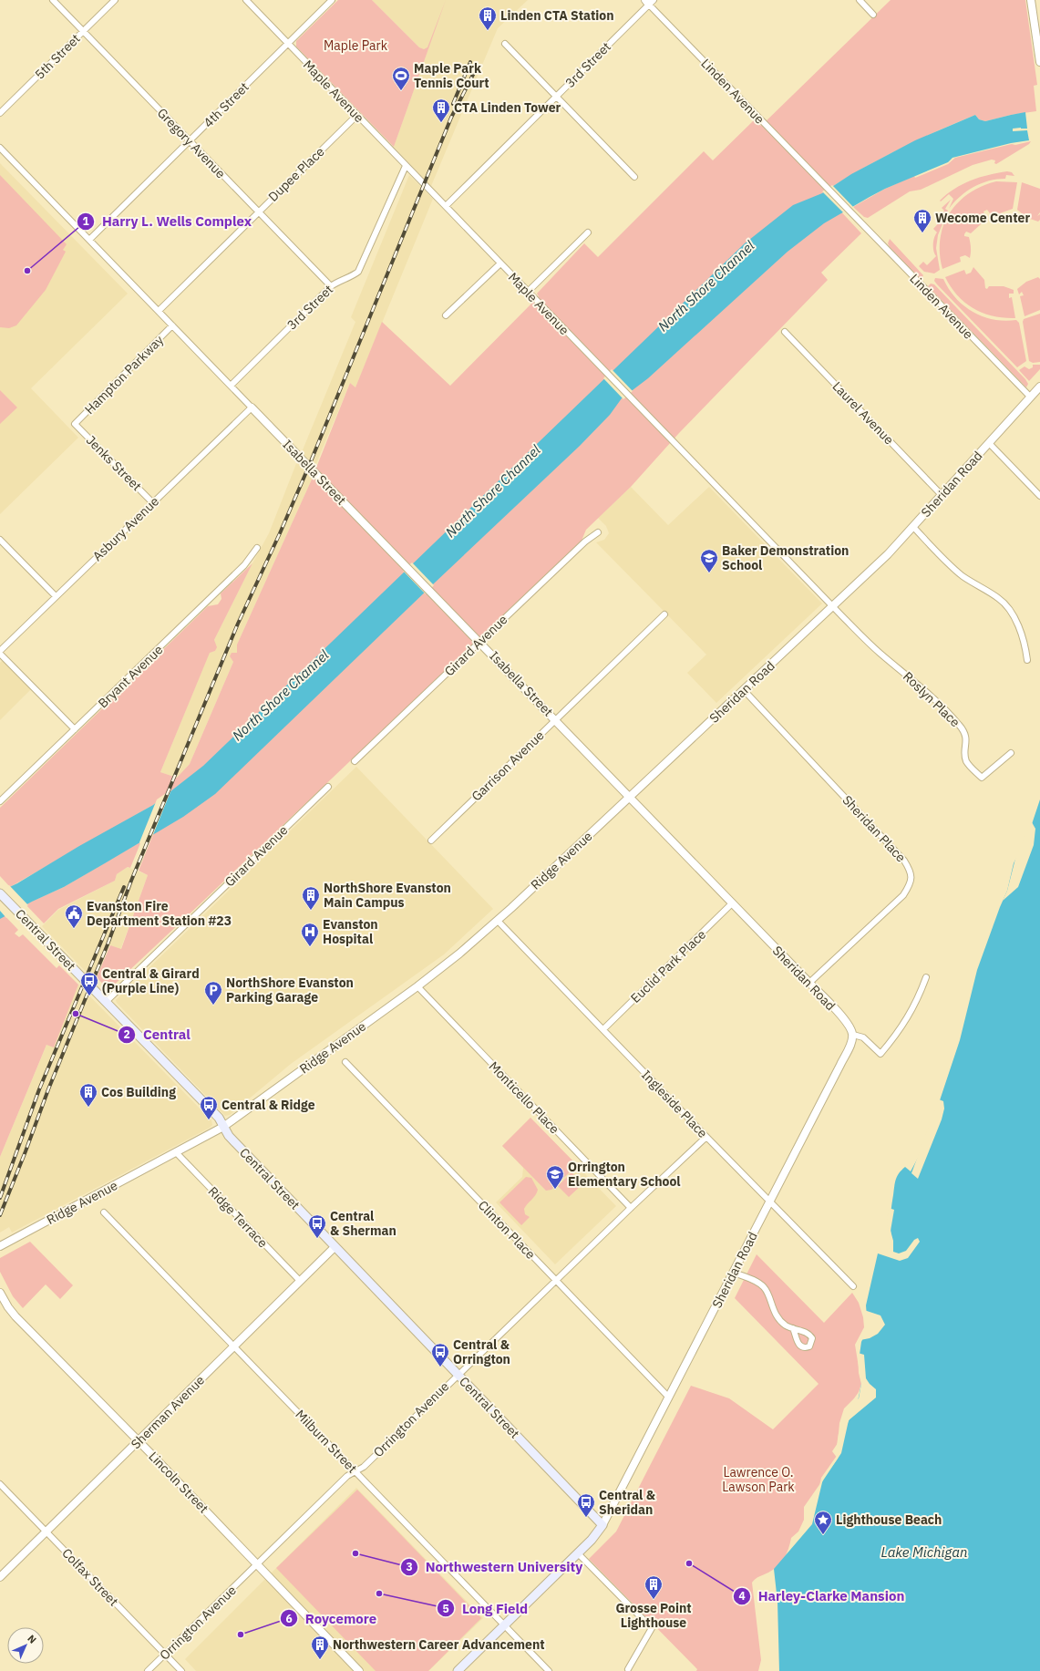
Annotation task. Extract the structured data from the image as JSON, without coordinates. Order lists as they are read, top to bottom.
{
  "streets": {
    "main road": ["Sheridan Road", "Central Street"],
    "street": [
      "5th Street",
      "3rd Street",
      "Maple Avenue",
      "Linden Avenue",
      "4th Street",
      "Gregory Avenue",
      "Dupee Place",
      "Hampton Parkway",
      "Laurel Avenue",
      "Jenks Street",
      "Isabella Street",
      "Asbury Avenue",
      "Girard Avenue",
      "Bryant Avenue",
      "Roslyn Place",
      "Garrison Avenue",
      "Sheridan Place",
      "Ridge Avenue",
      "Euclid Park Place",
      "Monticello Place",
      "Ingleside Place",
      "Ridge Terrace",
      "Clinton Place",
      "Sherman Avenue",
      "Orrington Avenue",
      "Milburn Street",
      "Lincoln Street",
      "Colfax Street"
    ]
  },
  "crossings": [
    ["5th Street", "Gregory Avenue"],
    ["3rd Street", "Maple Avenue"],
    ["3rd Street", "Linden Avenue"],
    ["3rd Street", "Gregory Avenue"],
    ["3rd Street", "Isabella Street"],
    ["Maple Avenue", "4th Street"],
    ["Maple Avenue", "Dupee Place"],
    ["Maple Avenue", "Sheridan Road"],
    ["Maple Avenue", "Roslyn Place"],
    ["Linden Avenue", "Sheridan Road"],
    ["4th Street", "Gregory Avenue"],
    ["4th Street", "Isabella Street"],
    ["Gregory Avenue", "Dupee Place"],
    ["Dupee Place", "Isabella Street"],
    ["Hampton Parkway", "Jenks Street"],
    ["Hampton Parkway", "Isabella Street"],
    ["Laurel Avenue", "Sheridan Road"],
    ["Jenks Street", "Asbury Avenue"],
    ["Isabella Street", "Sheridan Road"],
    ["Isabella Street", "Asbury Avenue"],
    ["Isabella Street", "Girard Avenue"],
    ["Isabella Street", "Garrison Avenue"],
    ["Isabella Street", "Ridge Avenue"],
    ["Sheridan Road", "Roslyn Place"],
    ["Sheridan Road", "Sheridan Place"],
    ["Sheridan Road", "Ridge Avenue"],
    ["Sheridan Road", "Central Street"],
    ["Sheridan Road", "Euclid Park Place"],
    ["Sheridan Road", "Ingleside Place"],
    ["Sheridan Road", "Clinton Place"],
    ["Sheridan Road", "Milburn Street"],
    ["Girard Avenue", "Central Street"],
    ["Ridge Avenue", "Central Street"],
    ["Ridge Avenue", "Monticello Place"],
    ["Ridge Avenue", "Ingleside Place"],
    ["Ridge Avenue", "Ridge Terrace"],
    ["Central Street", "Sherman Avenue"],
    ["Central Street", "Orrington Avenue"],
    ["Euclid Park Place", "Ingleside Place"],
    ["Monticello Place", "Orrington Avenue"],
    ["Ingleside Place", "Orrington Avenue"],
    ["Ridge Terrace", "Sherman Avenue"],
    ["Clinton Place", "Orrington Avenue"],
    ["Sherman Avenue", "Milburn Street"],
    ["Sherman Avenue", "Lincoln Street"],
    ["Sherman Avenue", "Colfax Street"],
    ["Orrington Avenue", "Milburn Street"],
    ["Orrington Avenue", "Lincoln Street"],
    ["Orrington Avenue", "Colfax Street"]
  ],
  "water": ["North Shore Channel", "Lake Michigan"],
  "parks": ["Maple Park", "Lawrence O. Lawson Park"],
  "places": {
    "building": [
      "Linden CTA Station",
      "CTA Linden Tower",
      "Wecome Center",
      "NorthShore Evanston Main Campus",
      "Cos Building",
      "Grosse Point Lighthouse",
      "Northwestern Career Advancement"
    ],
    "sports": ["Maple Park Tennis Court"],
    "other": [
      "Harry L. Wells Complex",
      "Central",
      "Northwestern University",
      "Harley-Clarke Mansion",
      "Long Field",
      "Roycemore"
    ],
    "school or university": ["Baker Demonstration School", "Orrington Elementary School"],
    "public building": ["Evanston Fire Department Station #23"],
    "hospital": ["Evanston Hospital"],
    "bus stop": [
      "Central & Girard (Purple Line)",
      "Central & Ridge",
      "Central & Sherman",
      "Central & Orrington",
      "Central & Sheridan"
    ],
    "parking": ["NorthShore Evanston Parking Garage"],
    "place": ["Lighthouse Beach"]
  },
  "north": "top right"
}
